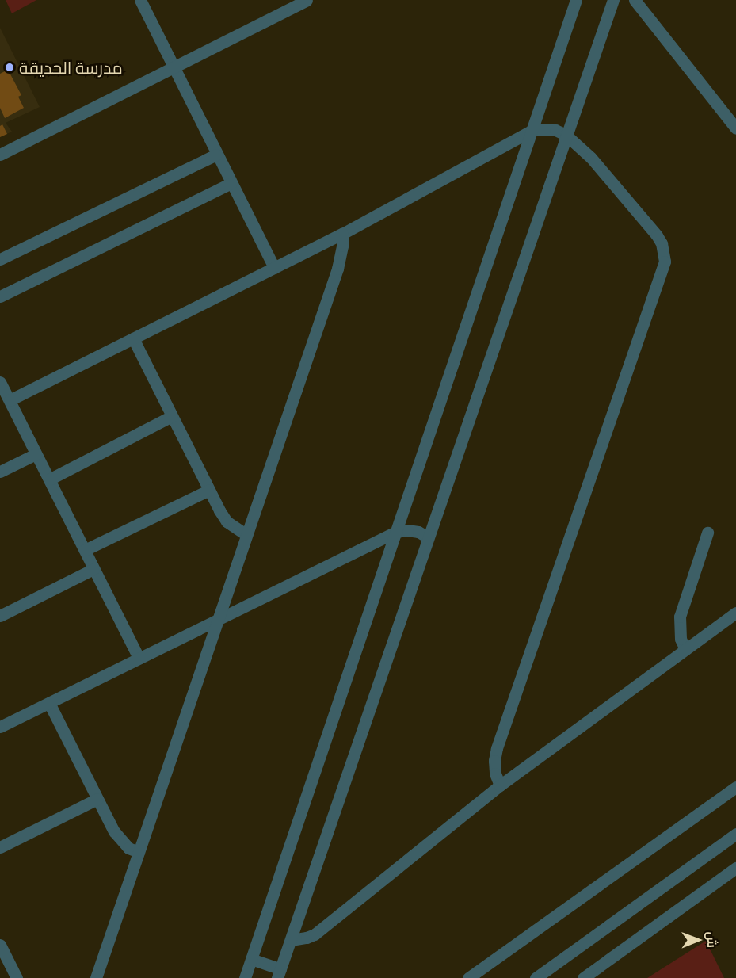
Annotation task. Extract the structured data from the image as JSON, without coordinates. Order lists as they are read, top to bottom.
{
  "places": ["مدرسة الحديقة"],
  "north": "right"
}
